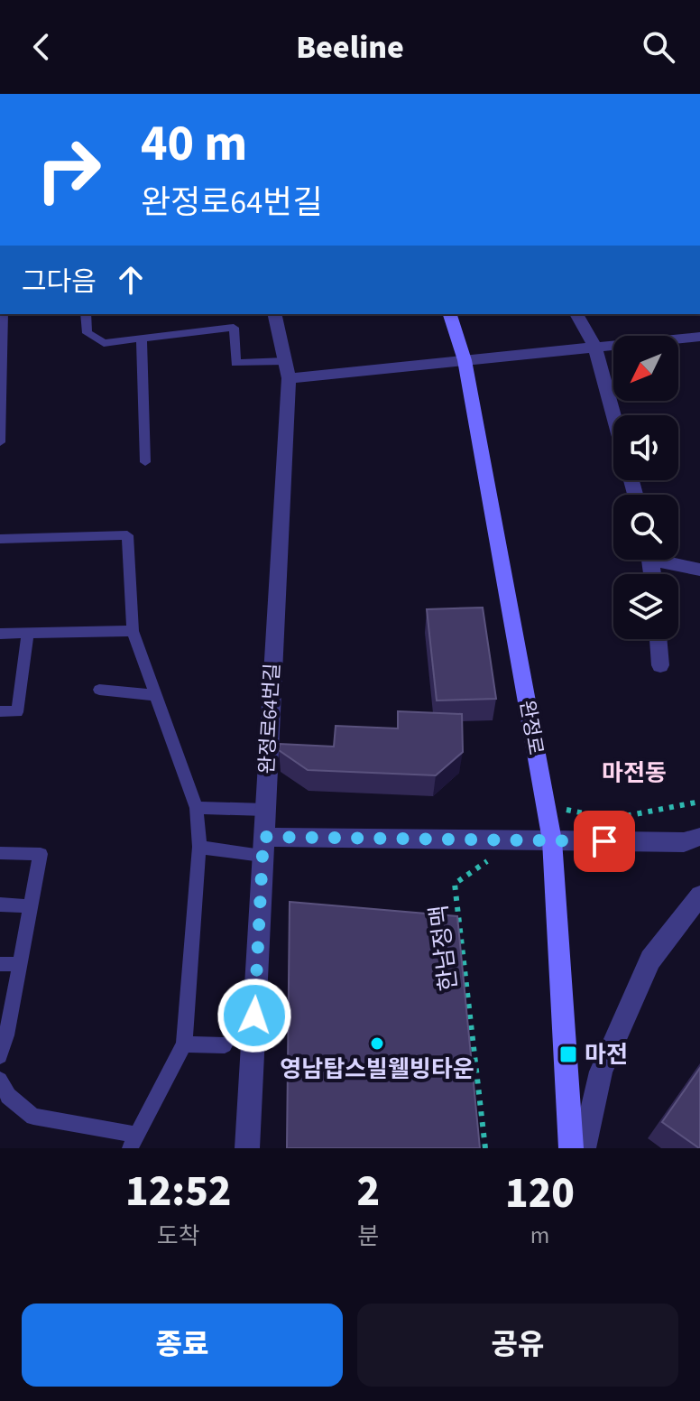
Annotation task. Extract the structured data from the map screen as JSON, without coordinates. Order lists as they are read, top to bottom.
{
  "streets": {
    "main road": ["완정로"],
    "street": ["완정로64번길"],
    "path": ["한남정맥"]
  },
  "districts": ["마전동"],
  "places": {
    "other": ["영남탑스빌웰빙타운"],
    "transit": ["마전"]
  },
  "north": "bottom left",
  "page": {
    "header": "Beeline",
    "turn": ["40 m", "완정로64번길"],
    "then": "그다음",
    "eta": [
      "12:52",
      "도착",
      "2",
      "분",
      "120",
      "m"
    ],
    "buttons": ["종료", "공유"]
  }
}
